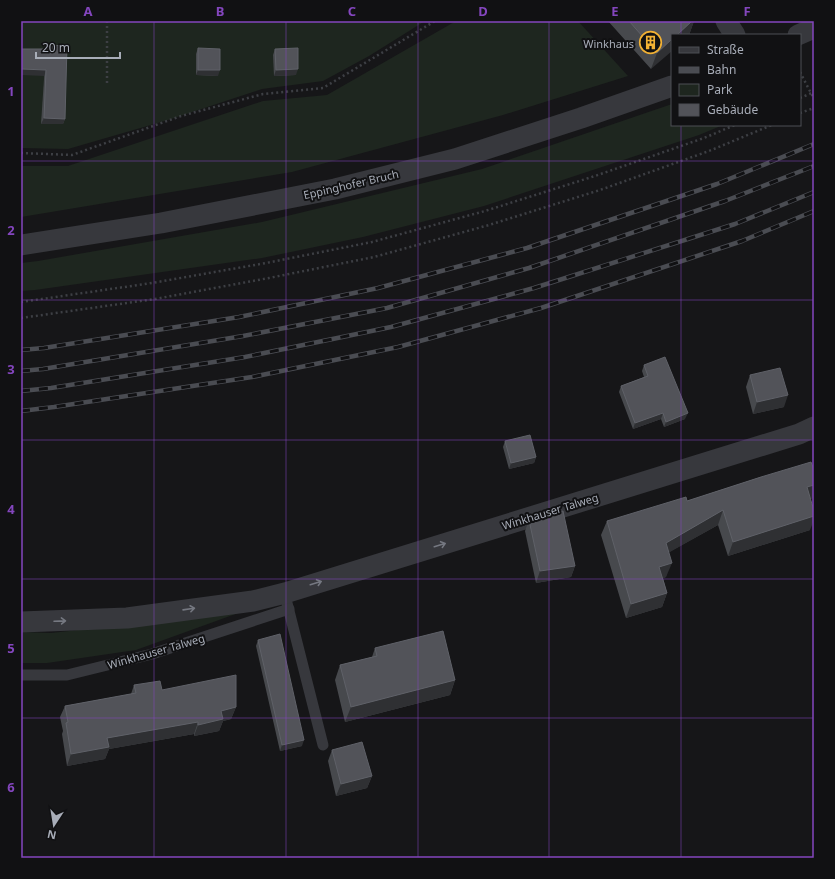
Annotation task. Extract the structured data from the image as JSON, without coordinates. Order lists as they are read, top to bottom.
{
  "streets": {
    "street": ["Eppinghofer Bruch", "Winkhauser Talweg"]
  },
  "one_way": ["Winkhauser Talweg"],
  "places": {
    "building": ["Winkhaus"]
  },
  "legend": [
    "Straße",
    "Bahn",
    "Park",
    "Gebäude"
  ],
  "scale_bar": "20 m",
  "north": "bottom",
  "grid": {
    "columns": [
      "A",
      "B",
      "C",
      "D",
      "E",
      "F"
    ],
    "rows": [
      "1",
      "2",
      "3",
      "4",
      "5",
      "6"
    ]
  }
}
